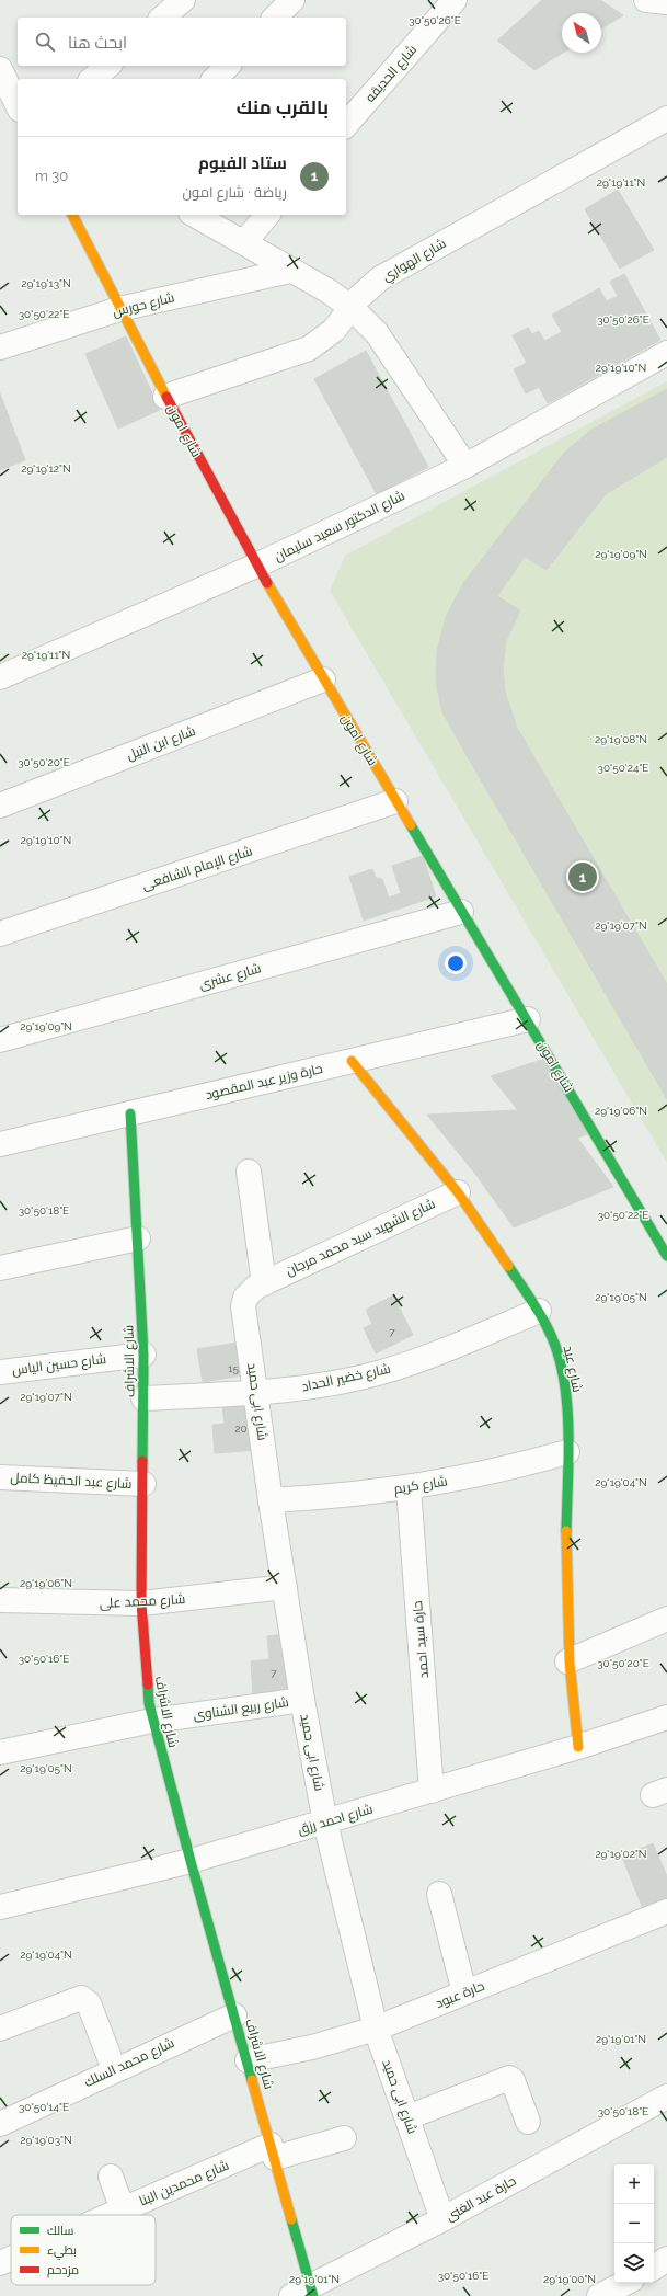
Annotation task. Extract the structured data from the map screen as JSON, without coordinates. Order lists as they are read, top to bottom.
{
  "streets": {
    "street": [
      "شارع الحديقه",
      "شارع الهواري",
      "شارع حورس",
      "شارع امون",
      "شارع الدكتور سعيد سليمان",
      "شارع ابن النيل",
      "شارع الإمام الشافعى",
      "شارع عشرى",
      "حارة وزير عبد المقصود",
      "شارع الشهيد سيد محمد مرجان",
      "شارع الاشراف",
      "شارع حسين الياس",
      "شارع عيد",
      "شارع خضير الحداد",
      "شارع ابى حميد",
      "شارع عبد الحفيظ كامل",
      "شارع كريم",
      "شارع محمد على",
      "حارة سيد احمد",
      "شارع ربيع الشناوى",
      "شارع احمد رزق",
      "حارة عبود",
      "شارع محمد السلك",
      "شارع محمدين البنا",
      "حارة عبد الغنى"
    ]
  },
  "crossings": [
    ["شارع الهواري", "شارع امون"],
    ["شارع حورس", "شارع امون"],
    ["شارع امون", "شارع الدكتور سعيد سليمان"],
    ["شارع امون", "شارع ابن النيل"],
    ["شارع امون", "شارع الإمام الشافعى"],
    ["شارع امون", "شارع عشرى"],
    ["شارع امون", "حارة وزير عبد المقصود"],
    ["حارة وزير عبد المقصود", "شارع الاشراف"],
    ["حارة وزير عبد المقصود", "شارع عيد"],
    ["شارع الشهيد سيد محمد مرجان", "شارع عيد"],
    ["شارع الشهيد سيد محمد مرجان", "شارع ابى حميد"],
    ["شارع الاشراف", "شارع حسين الياس"],
    ["شارع الاشراف", "شارع خضير الحداد"],
    ["شارع الاشراف", "شارع عبد الحفيظ كامل"],
    ["شارع الاشراف", "شارع محمد على"],
    ["شارع الاشراف", "شارع ربيع الشناوى"],
    ["شارع الاشراف", "شارع احمد رزق"],
    ["شارع الاشراف", "حارة عبود"],
    ["شارع الاشراف", "شارع محمد السلك"],
    ["شارع الاشراف", "شارع محمدين البنا"],
    ["شارع الاشراف", "حارة عبد الغنى"],
    ["شارع عيد", "شارع خضير الحداد"],
    ["شارع عيد", "شارع كريم"],
    ["شارع عيد", "شارع احمد رزق"],
    ["شارع خضير الحداد", "شارع ابى حميد"],
    ["شارع ابى حميد", "شارع كريم"],
    ["شارع ابى حميد", "شارع محمد على"],
    ["شارع ابى حميد", "شارع ربيع الشناوى"],
    ["شارع ابى حميد", "شارع احمد رزق"],
    ["شارع ابى حميد", "حارة عبود"],
    ["شارع ابى حميد", "حارة عبد الغنى"],
    ["شارع كريم", "حارة سيد احمد"],
    ["حارة سيد احمد", "شارع احمد رزق"]
  ],
  "house_numbers": [
    "7",
    "15",
    "20",
    "7"
  ],
  "legend": ["سالك", "بطيء", "مزدحم"],
  "north": "top left",
  "page": {
    "search": "ابحث هنا",
    "heading": "بالقرب منك",
    "list": [
      {
        "mark": "1",
        "name": "ستاد الفيوم",
        "note": "رياضة · شارع امون",
        "value": "30 m"
      }
    ],
    "pins": "1",
    "map_buttons": ["+", "−"]
  },
  "coordinates": [
    "30°50'26\"E",
    "29°19'11\"N",
    "29°19'13\"N",
    "30°50'22\"E",
    "29°19'10\"N",
    "29°19'12\"N",
    "29°19'09\"N",
    "29°19'08\"N",
    "30°50'20\"E",
    "30°50'24\"E",
    "29°19'07\"N",
    "29°19'06\"N",
    "30°50'18\"E",
    "29°19'05\"N",
    "29°19'04\"N",
    "30°50'16\"E",
    "29°19'02\"N",
    "29°19'01\"N",
    "30°50'14\"E",
    "29°19'03\"N",
    "29°19'00\"N"
  ]
}
